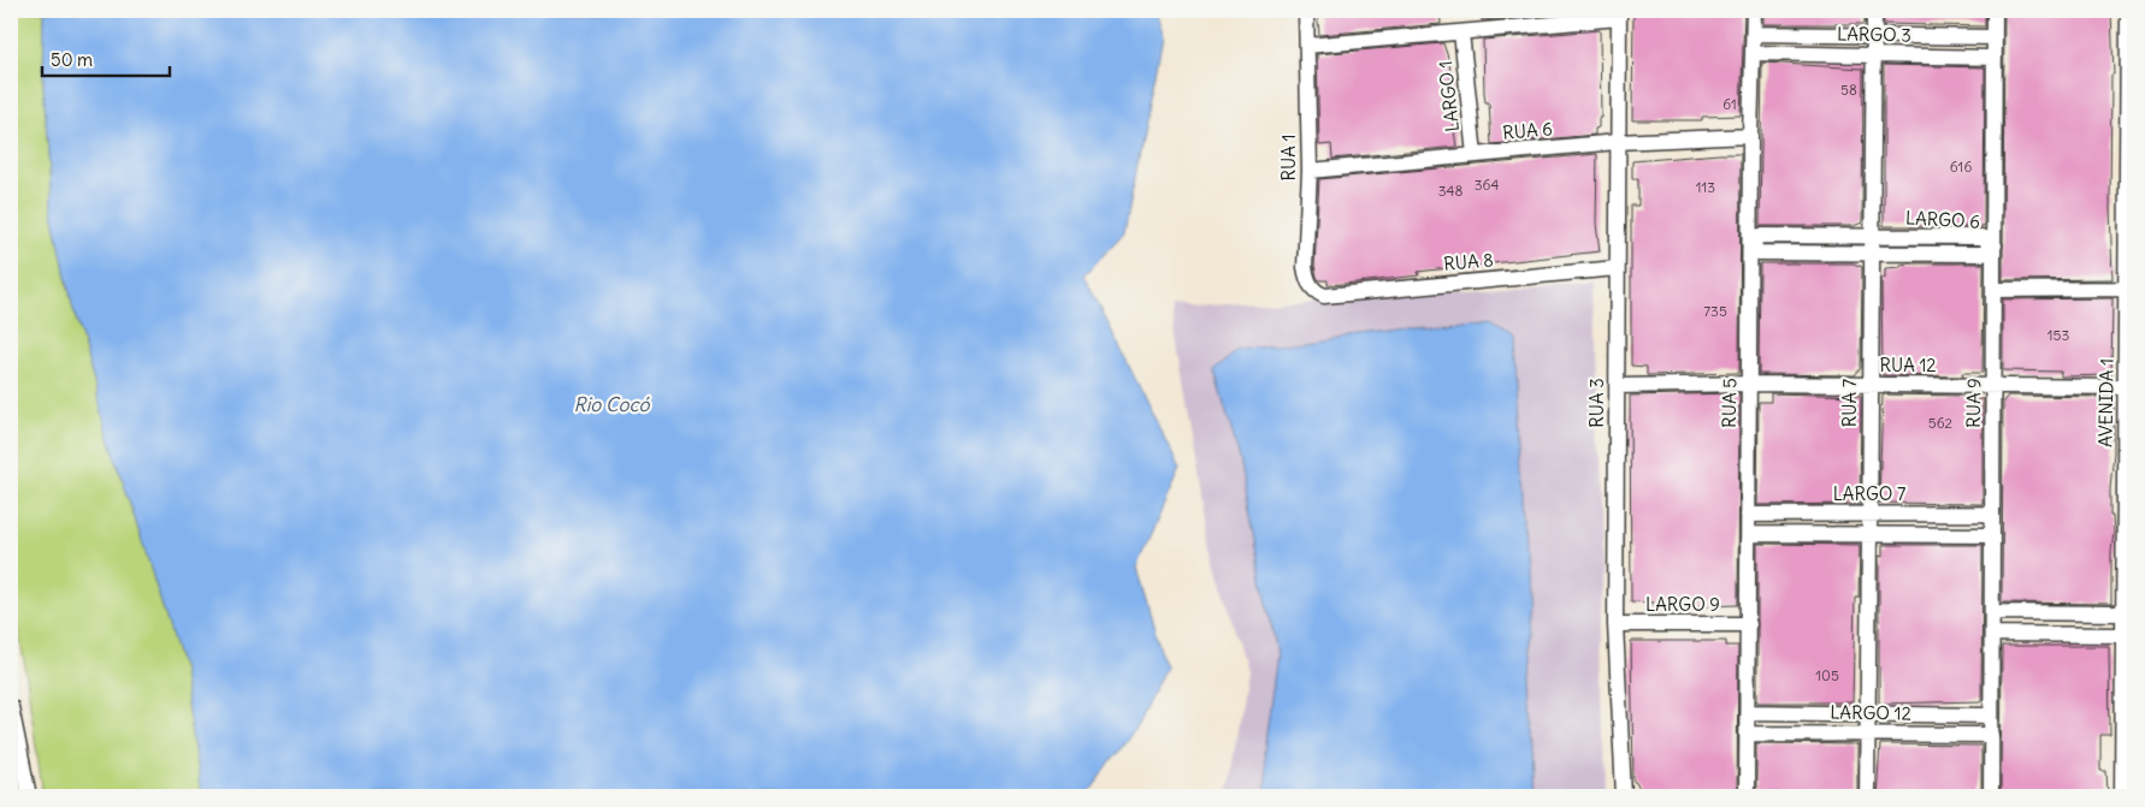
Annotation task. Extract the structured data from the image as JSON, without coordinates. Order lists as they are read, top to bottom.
{
  "streets": {
    "street": [
      "LARGO 3",
      "LARGO 1",
      "RUA 6",
      "RUA 1",
      "LARGO 6",
      "RUA 8",
      "RUA 12",
      "RUA 3",
      "RUA 5",
      "RUA 7",
      "RUA 9",
      "AVENIDA 1",
      "LARGO 7",
      "LARGO 9",
      "LARGO 12"
    ]
  },
  "crossings": [
    ["LARGO 3", "RUA 5"],
    ["LARGO 3", "RUA 7"],
    ["LARGO 3", "RUA 9"],
    ["LARGO 1", "RUA 6"],
    ["RUA 6", "RUA 1"],
    ["RUA 6", "RUA 3"],
    ["RUA 6", "RUA 5"],
    ["RUA 1", "RUA 8"],
    ["LARGO 6", "RUA 5"],
    ["LARGO 6", "RUA 7"],
    ["LARGO 6", "RUA 9"],
    ["RUA 8", "RUA 3"],
    ["RUA 12", "RUA 3"],
    ["RUA 12", "RUA 5"],
    ["RUA 12", "RUA 7"],
    ["RUA 12", "RUA 9"],
    ["RUA 12", "AVENIDA 1"],
    ["RUA 3", "LARGO 9"],
    ["RUA 5", "LARGO 7"],
    ["RUA 5", "LARGO 9"],
    ["RUA 5", "LARGO 12"],
    ["RUA 7", "LARGO 7"],
    ["RUA 7", "LARGO 12"],
    ["RUA 9", "LARGO 7"],
    ["RUA 9", "LARGO 12"]
  ],
  "water": ["Rio Cocó"],
  "house_numbers": [
    "58",
    "61",
    "616",
    "364",
    "113",
    "348",
    "735",
    "153",
    "562",
    "105"
  ],
  "scale_bar": "50 m"
}
